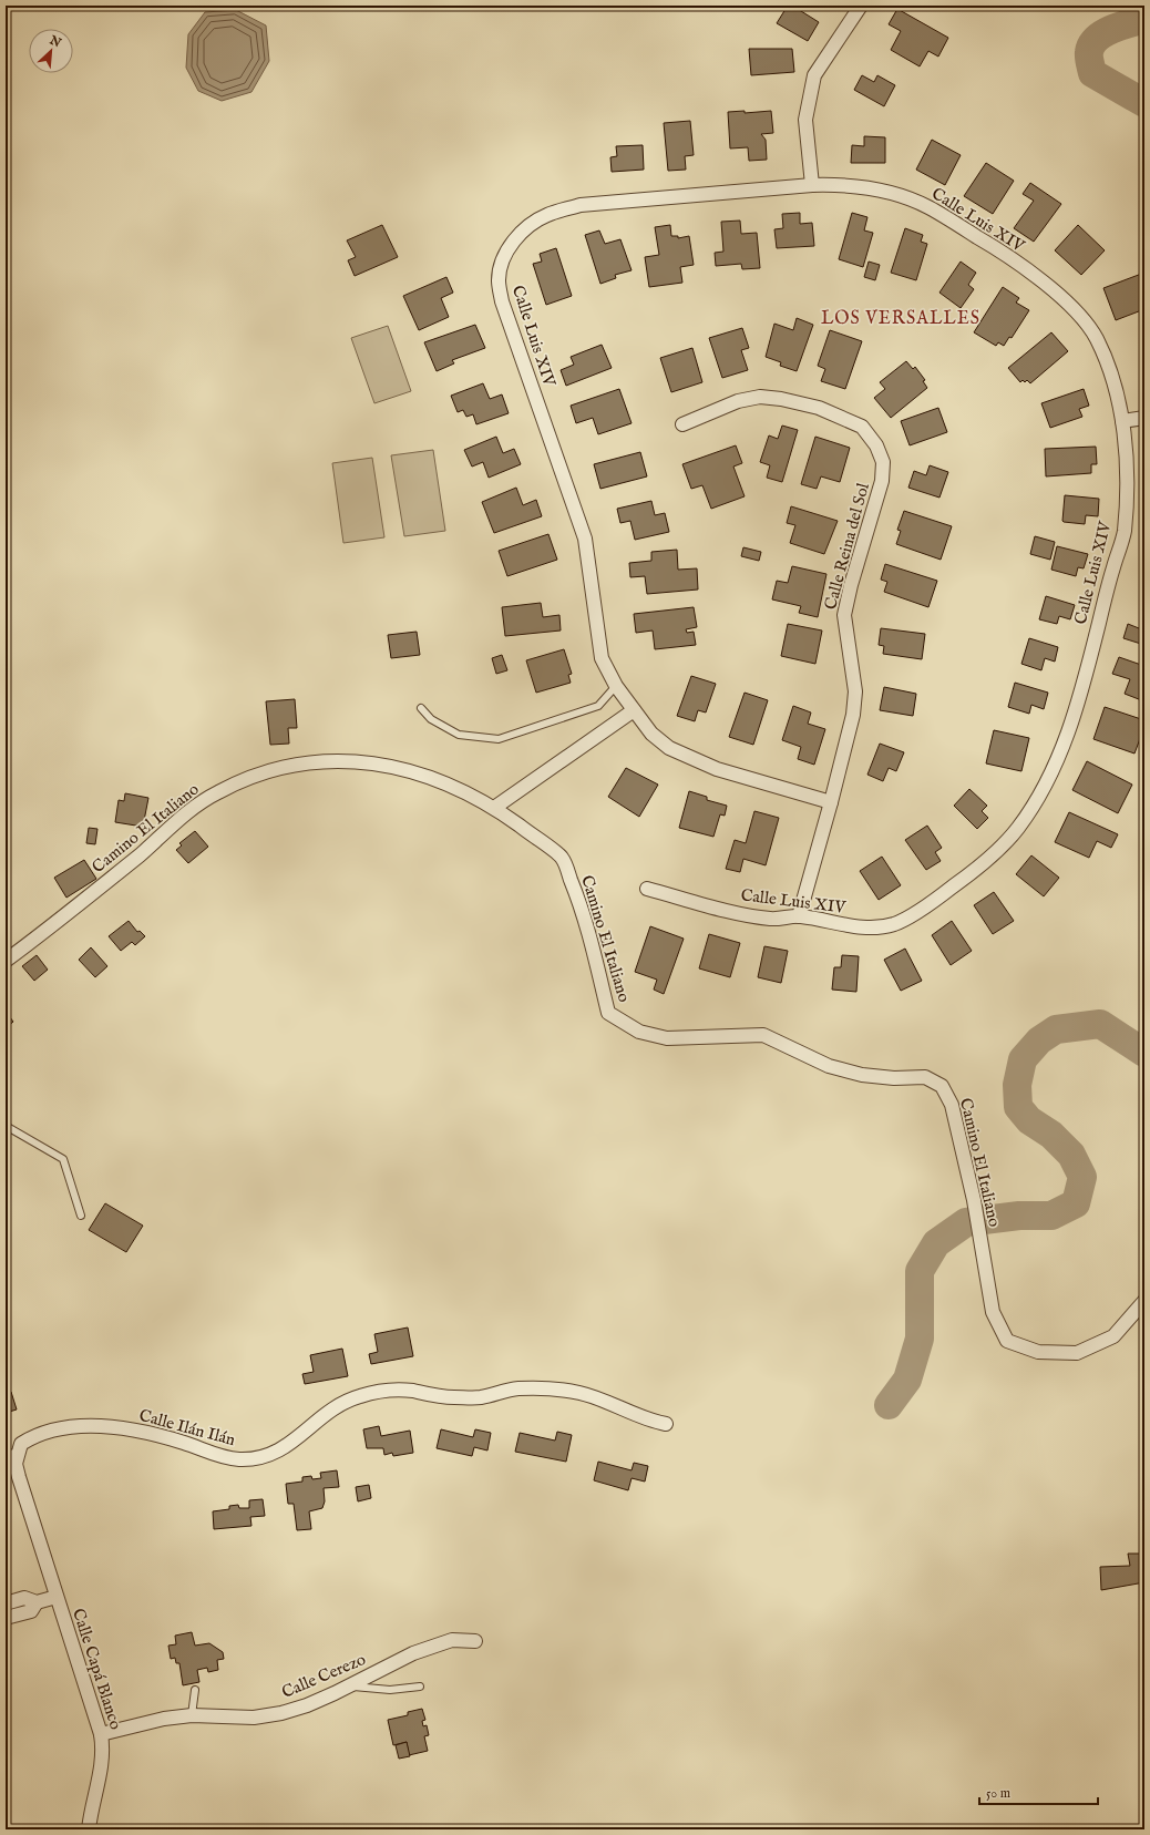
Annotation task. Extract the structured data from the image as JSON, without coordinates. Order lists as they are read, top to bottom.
{
  "streets": {
    "street": [
      "Calle Luis XIV",
      "Calle Reina del Sol",
      "Camino El Italiano",
      "Calle Ilán Ilán",
      "Calle Capá Blanco",
      "Calle Cerezo"
    ]
  },
  "crossings": [
    ["Calle Luis XIV", "Calle Reina del Sol"],
    ["Calle Ilán Ilán", "Calle Capá Blanco"],
    ["Calle Capá Blanco", "Calle Cerezo"]
  ],
  "districts": ["LOS VERSALLES"],
  "scale_bar": "50 m",
  "north": "top right"
}
